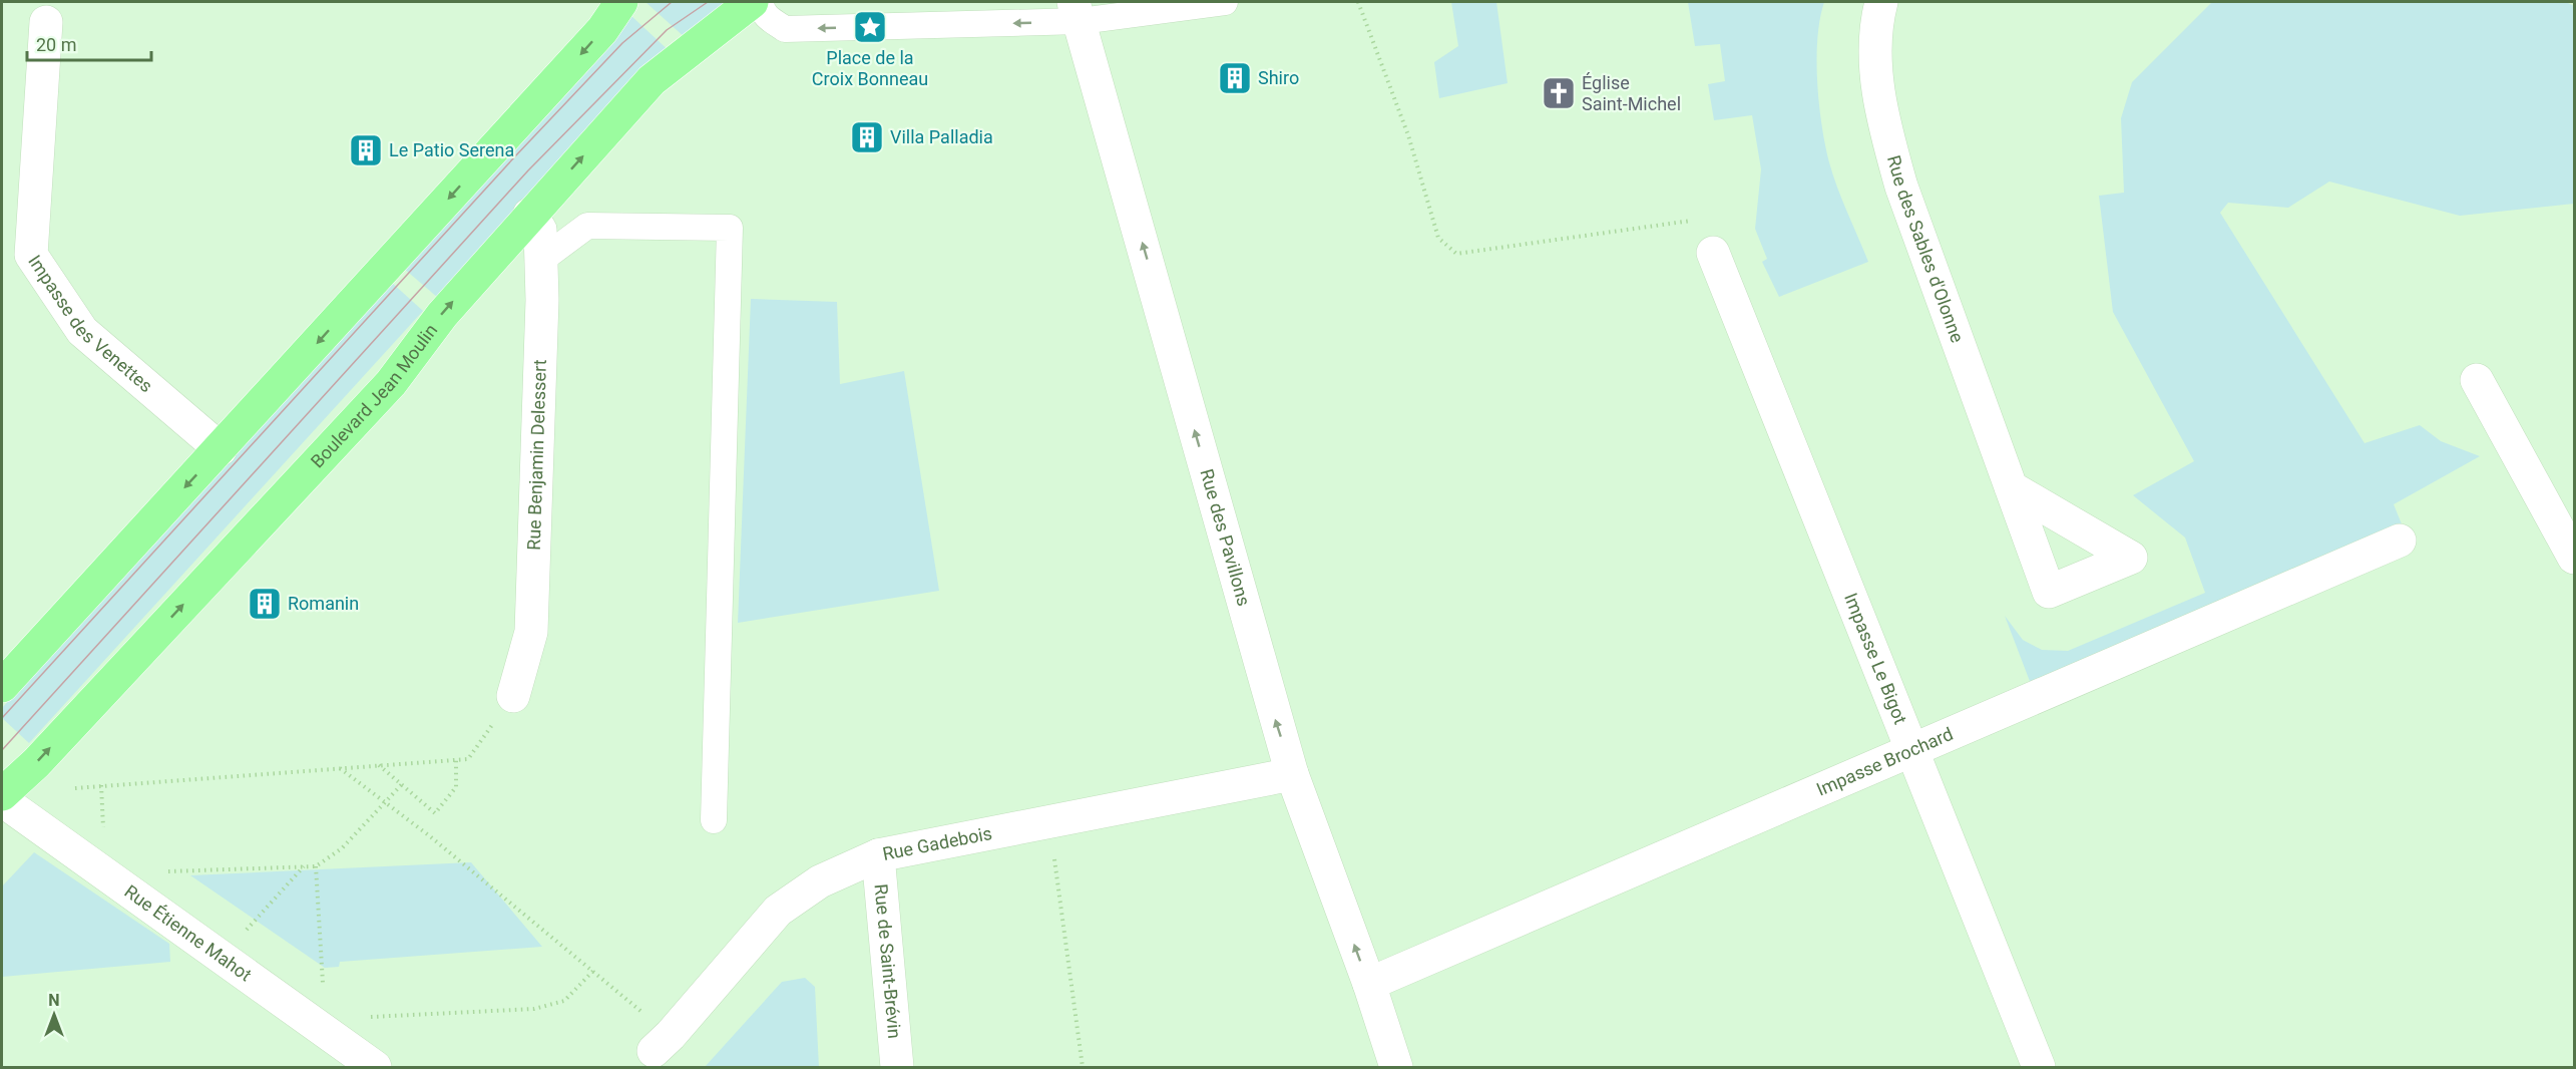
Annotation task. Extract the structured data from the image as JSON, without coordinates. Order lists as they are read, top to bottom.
{
  "streets": {
    "main road": ["Boulevard Jean Moulin"],
    "street": [
      "Rue des Sables d'Olonne",
      "Impasse des Venettes",
      "Rue Benjamin Delessert",
      "Rue des Pavillons",
      "Impasse Le Bigot",
      "Impasse Brochard",
      "Rue Gadebois",
      "Rue Étienne Mahot",
      "Rue de Saint-Brévin"
    ]
  },
  "crossings": [
    ["Boulevard Jean Moulin", "Rue Benjamin Delessert"],
    ["Rue des Pavillons", "Impasse Brochard"],
    ["Rue des Pavillons", "Rue Gadebois"],
    ["Impasse Le Bigot", "Impasse Brochard"],
    ["Rue Gadebois", "Rue de Saint-Brévin"]
  ],
  "one_way": ["Rue des Pavillons"],
  "places": {
    "place": ["Place de la Croix Bonneau"],
    "building": [
      "Shiro",
      "Villa Palladia",
      "Le Patio Serena",
      "Romanin"
    ],
    "church": ["Église Saint-Michel"]
  },
  "scale_bar": "20 m",
  "north": "top"
}
